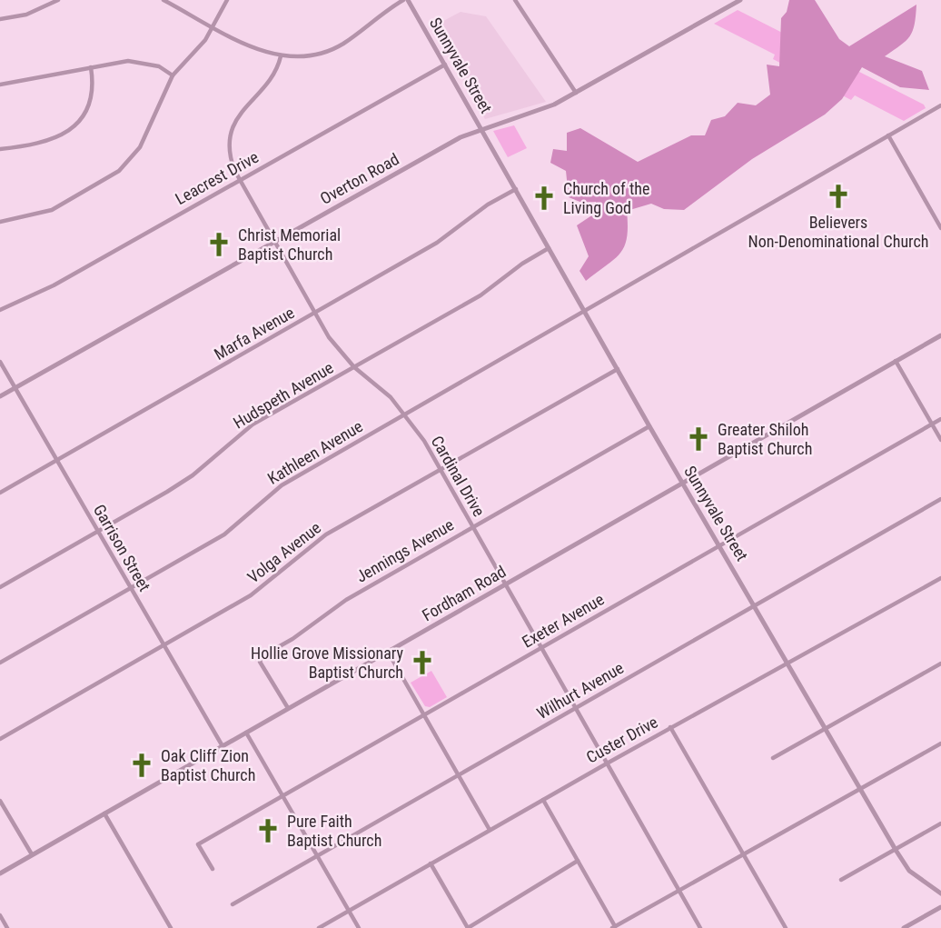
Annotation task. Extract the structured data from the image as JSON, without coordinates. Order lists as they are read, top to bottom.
{
  "streets": {
    "street": [
      "Sunnyvale Street",
      "Leacrest Drive",
      "Overton Road",
      "Marfa Avenue",
      "Hudspeth Avenue",
      "Kathleen Avenue",
      "Cardinal Drive",
      "Garrison Street",
      "Jennings Avenue",
      "Volga Avenue",
      "Fordham Road",
      "Exeter Avenue",
      "Wilhurt Avenue",
      "Custer Drive"
    ]
  },
  "crossings": [
    ["Sunnyvale Street", "Leacrest Drive"],
    ["Sunnyvale Street", "Overton Road"],
    ["Sunnyvale Street", "Marfa Avenue"],
    ["Sunnyvale Street", "Hudspeth Avenue"],
    ["Sunnyvale Street", "Kathleen Avenue"],
    ["Sunnyvale Street", "Jennings Avenue"],
    ["Sunnyvale Street", "Volga Avenue"],
    ["Sunnyvale Street", "Fordham Road"],
    ["Sunnyvale Street", "Exeter Avenue"],
    ["Sunnyvale Street", "Wilhurt Avenue"],
    ["Sunnyvale Street", "Custer Drive"],
    ["Leacrest Drive", "Cardinal Drive"],
    ["Overton Road", "Cardinal Drive"],
    ["Overton Road", "Garrison Street"],
    ["Marfa Avenue", "Cardinal Drive"],
    ["Marfa Avenue", "Garrison Street"],
    ["Hudspeth Avenue", "Cardinal Drive"],
    ["Hudspeth Avenue", "Garrison Street"],
    ["Kathleen Avenue", "Cardinal Drive"],
    ["Kathleen Avenue", "Garrison Street"],
    ["Cardinal Drive", "Jennings Avenue"],
    ["Cardinal Drive", "Volga Avenue"],
    ["Cardinal Drive", "Fordham Road"],
    ["Cardinal Drive", "Exeter Avenue"],
    ["Cardinal Drive", "Wilhurt Avenue"],
    ["Cardinal Drive", "Custer Drive"],
    ["Garrison Street", "Volga Avenue"],
    ["Garrison Street", "Fordham Road"],
    ["Jennings Avenue", "Fordham Road"]
  ],
  "places": {
    "church": [
      "Believers Non-Denominational Church",
      "Church of the Living God",
      "Christ Memorial Baptist Church",
      "Greater Shiloh Baptist Church",
      "Hollie Grove Missionary Baptist Church",
      "Oak Cliff Zion Baptist Church",
      "Pure Faith Baptist Church"
    ]
  }
}
